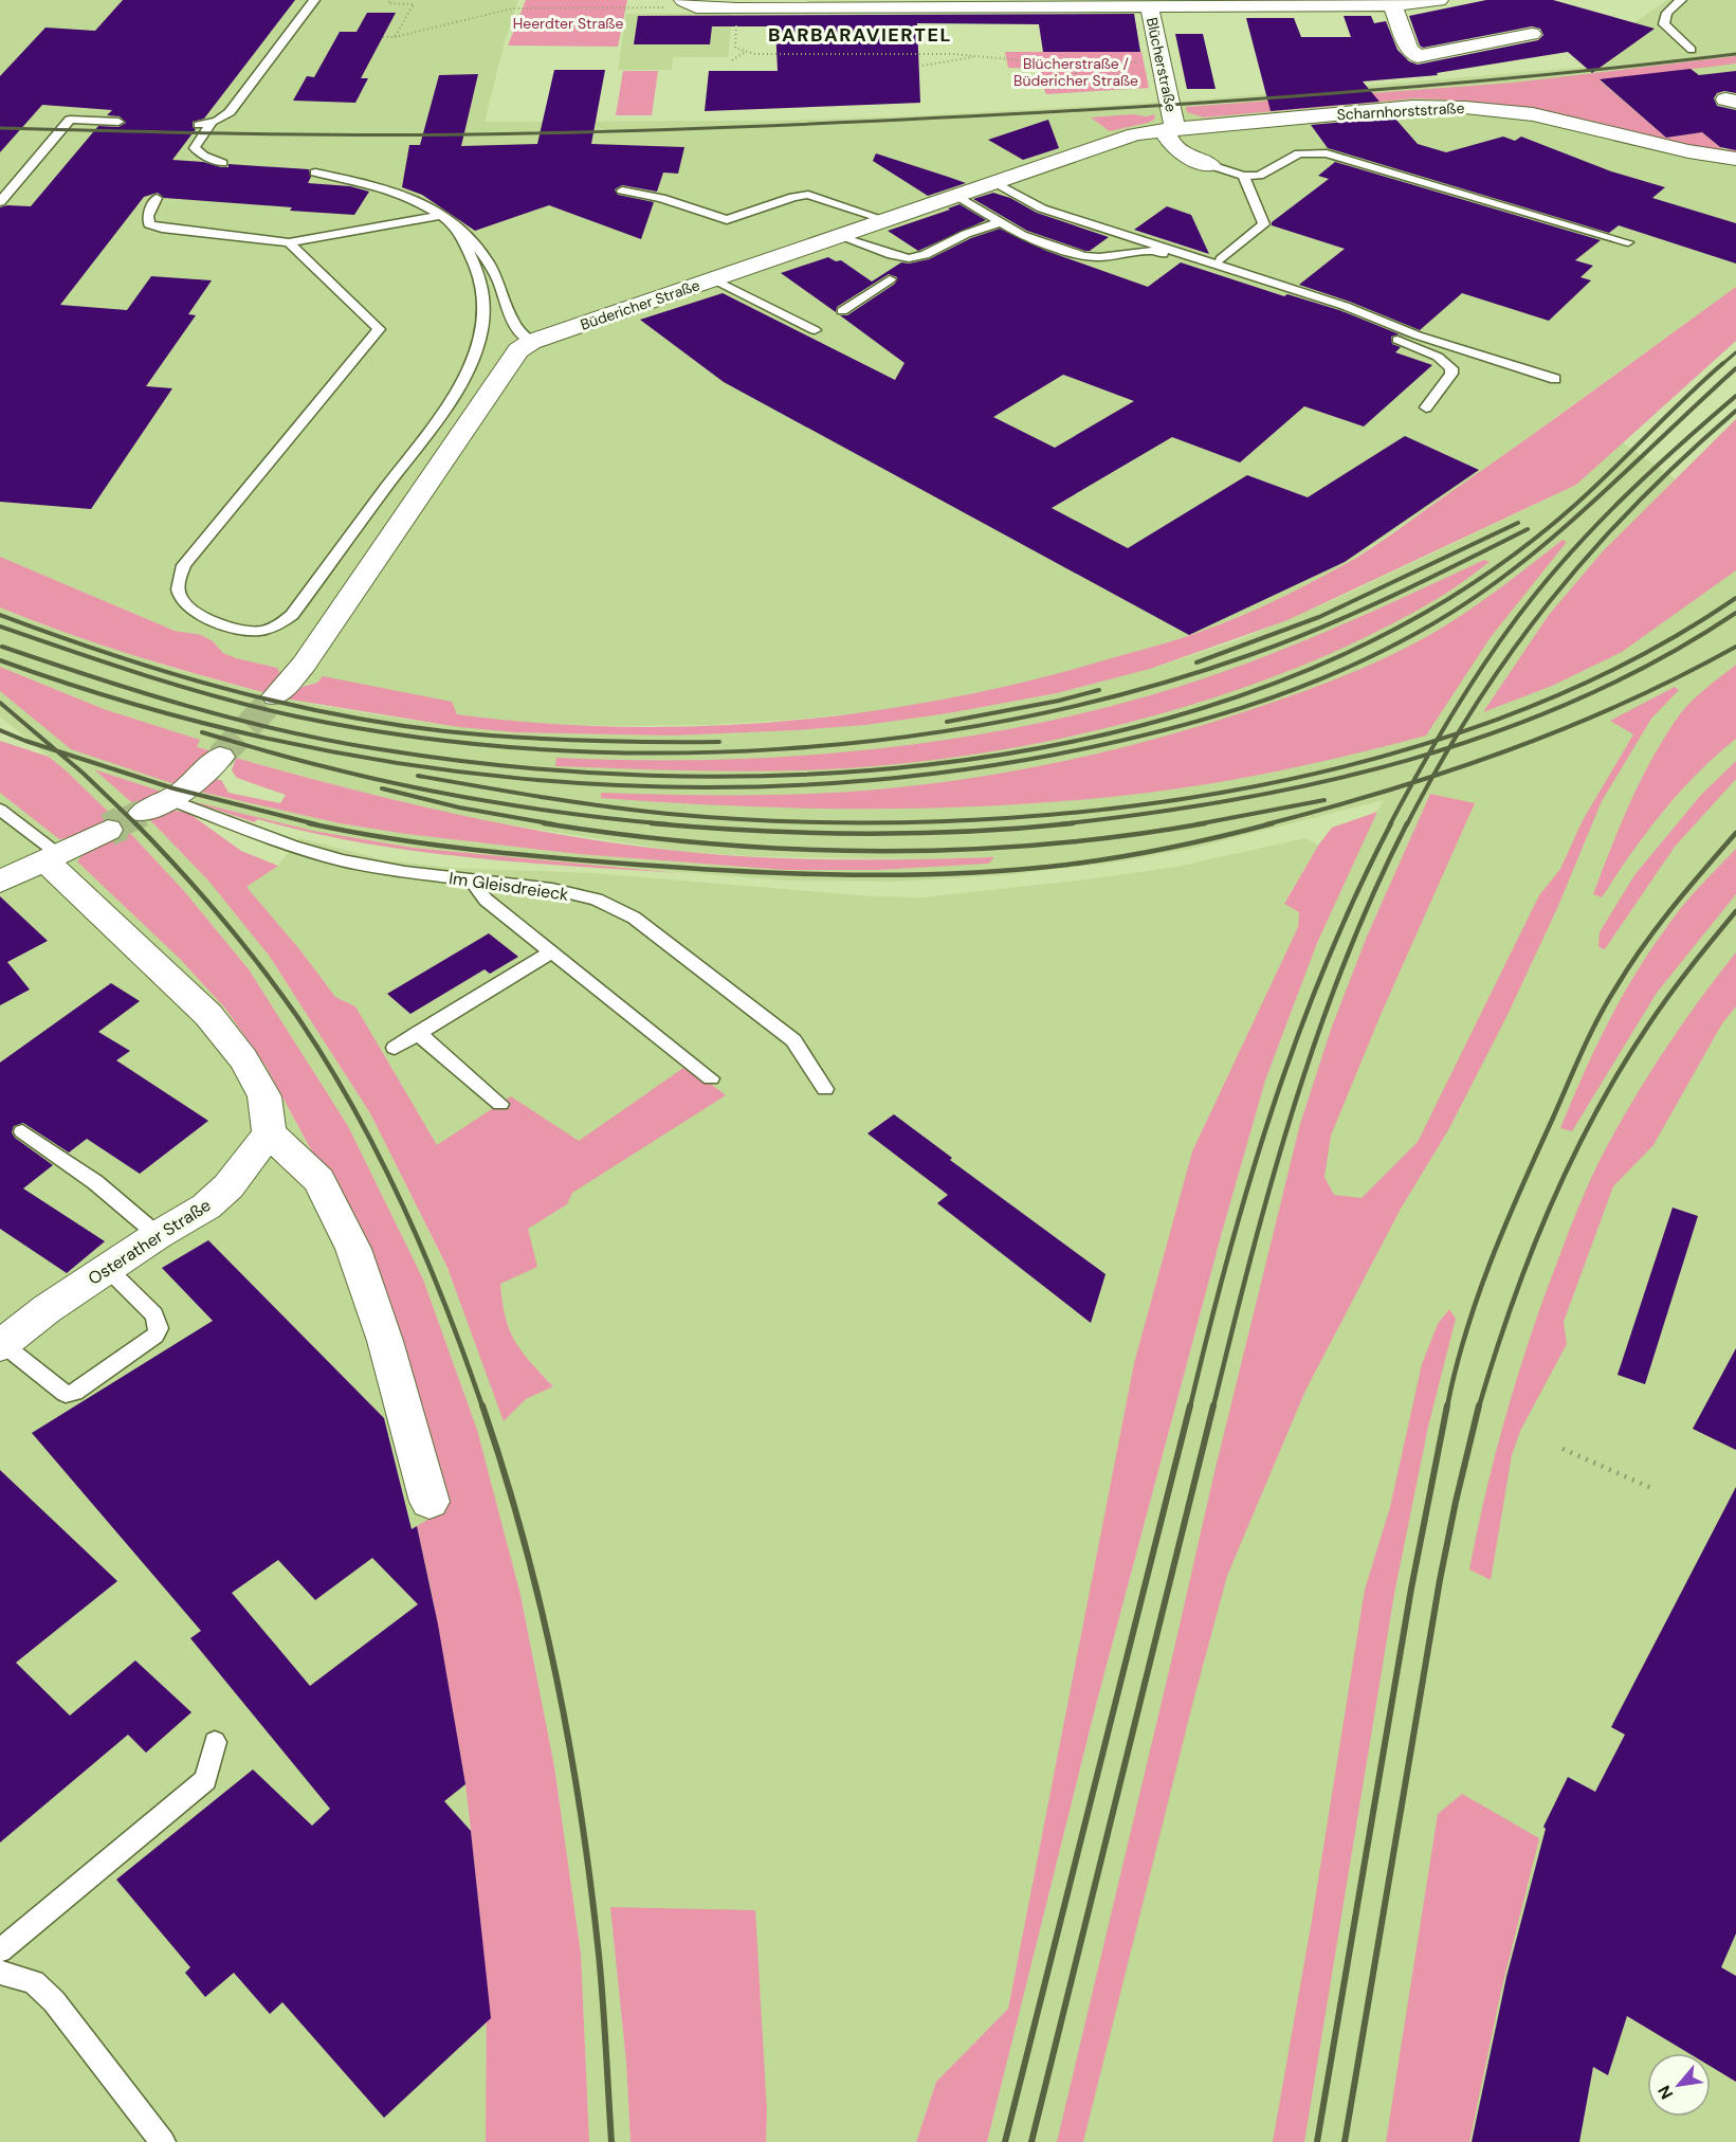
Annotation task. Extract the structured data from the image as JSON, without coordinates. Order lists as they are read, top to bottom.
{
  "streets": {
    "street": [
      "Blücherstraße",
      "Scharnhorststraße",
      "Büdericher Straße",
      "Osterather Straße"
    ],
    "lane": ["Im Gleisdreieck"]
  },
  "crossings": [
    ["Blücherstraße", "Scharnhorststraße"],
    ["Blücherstraße", "Büdericher Straße"],
    ["Scharnhorststraße", "Büdericher Straße"]
  ],
  "districts": ["BARBARAVIERTEL"],
  "parks": ["Heerdter Straße", "Blücherstraße / Büdericher Straße"],
  "north": "bottom left"
}
